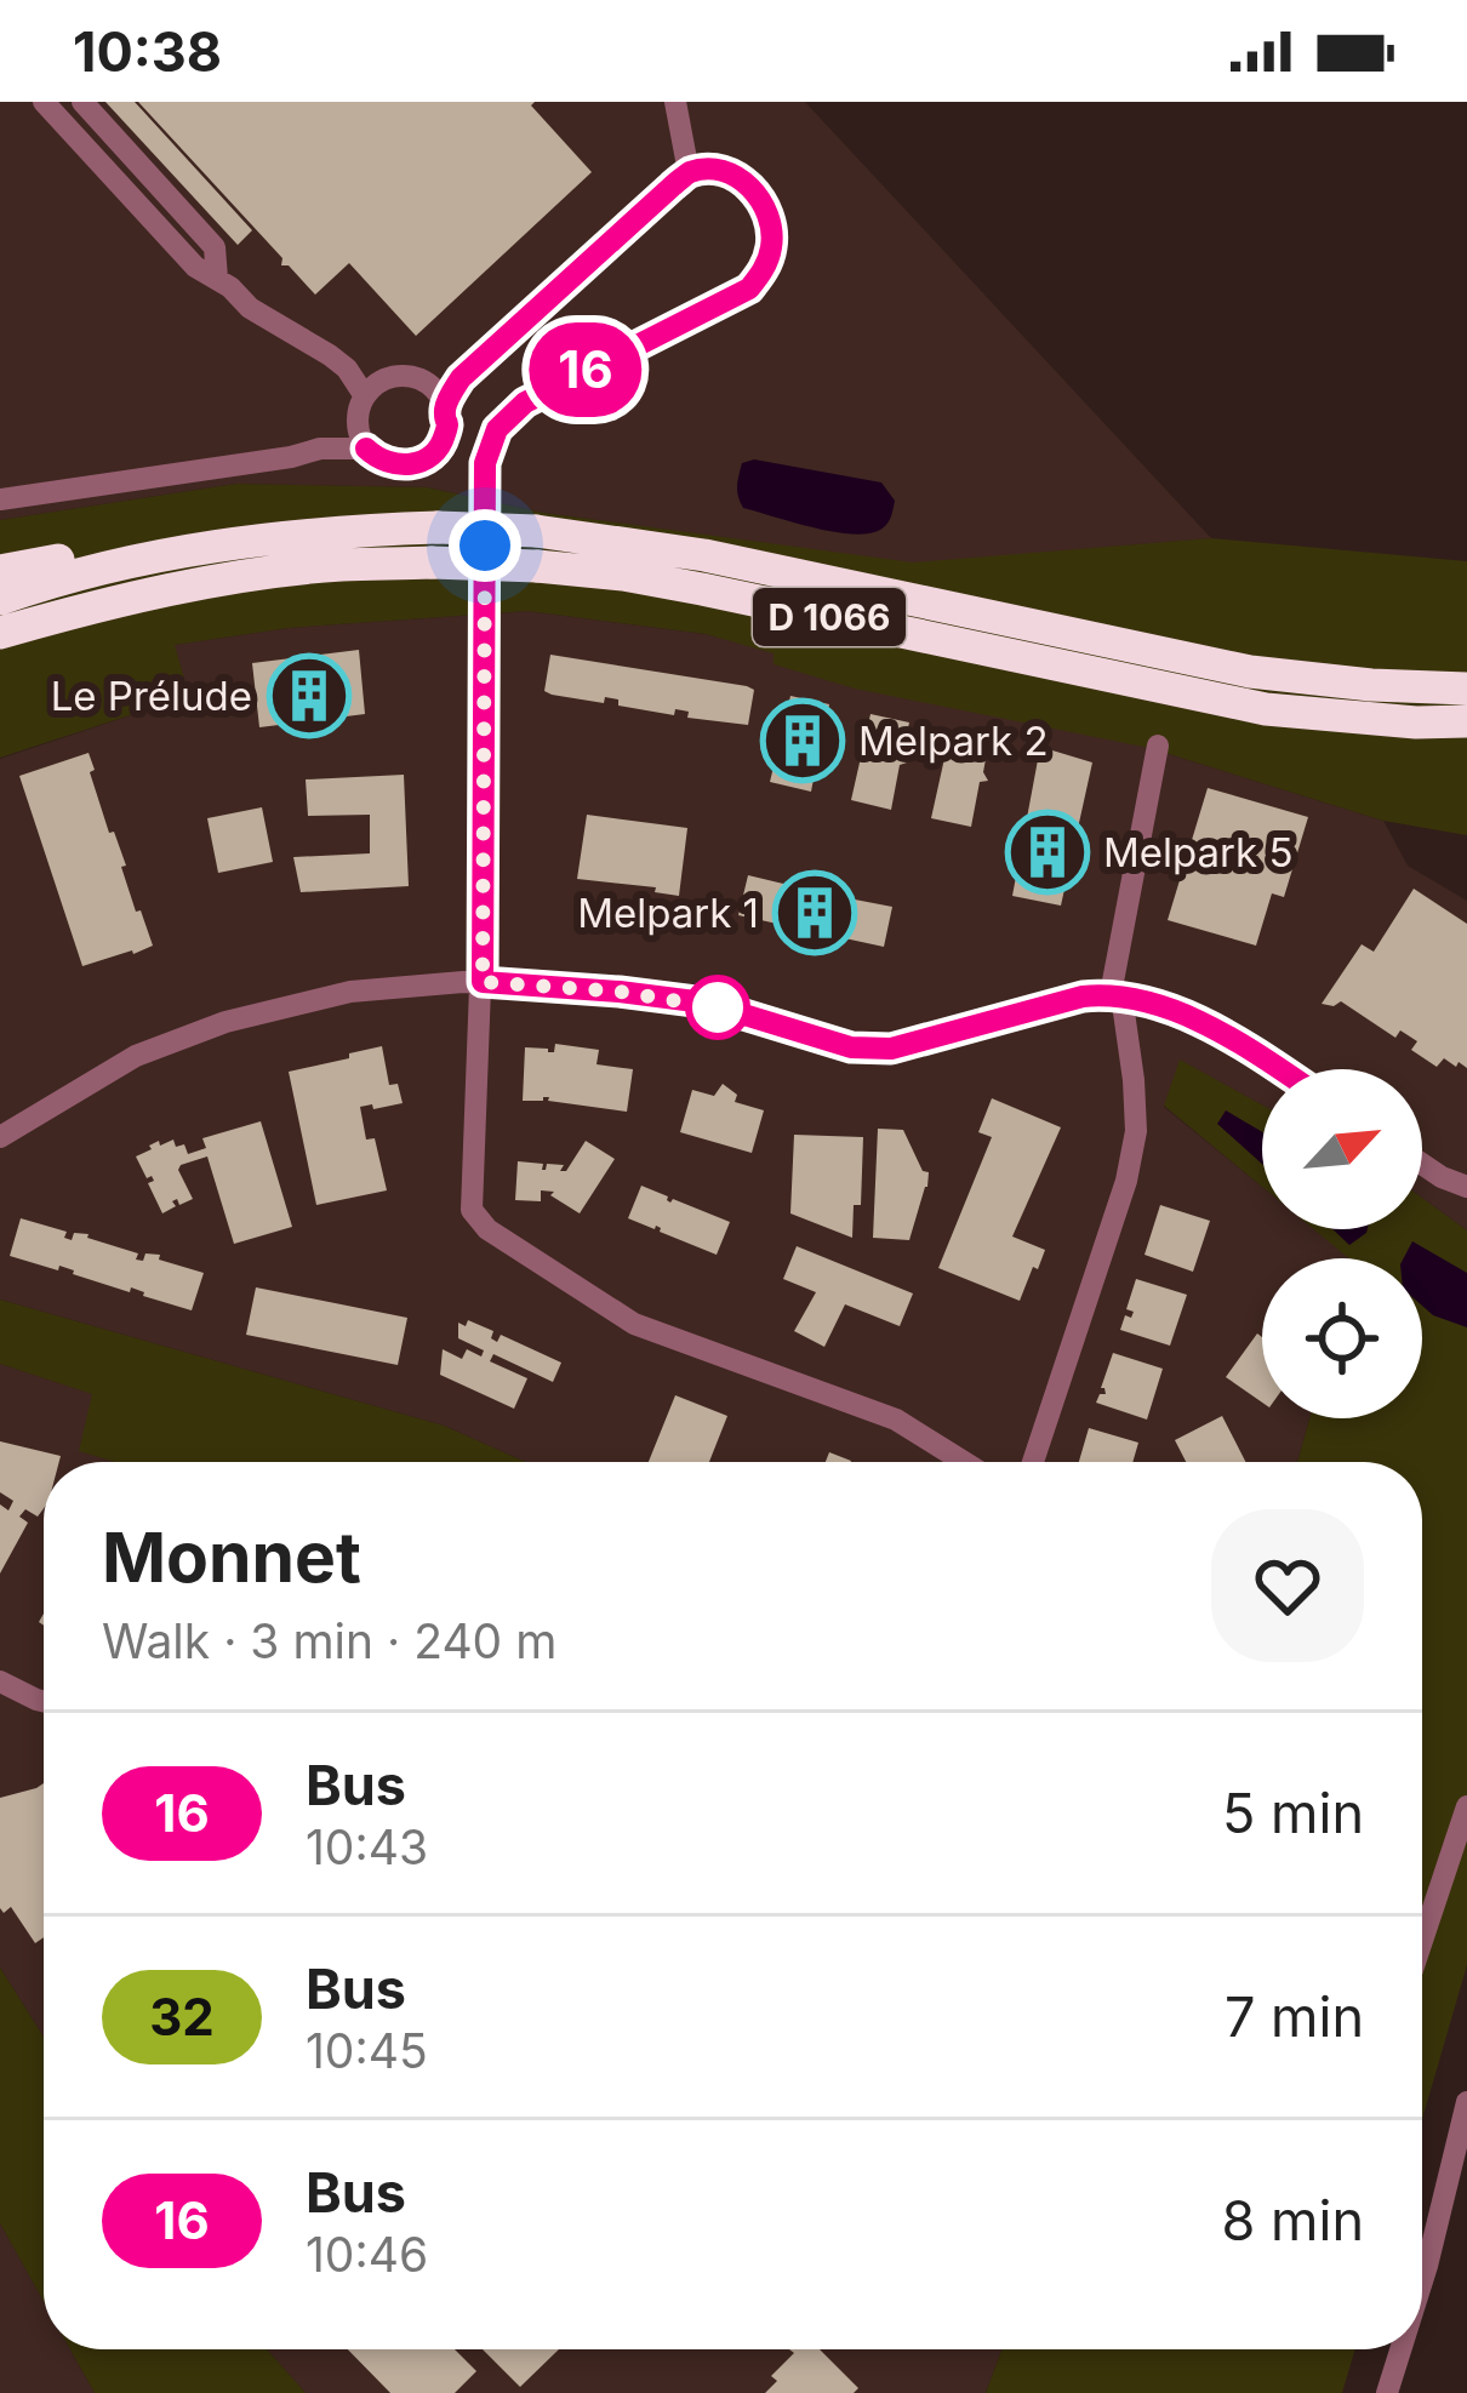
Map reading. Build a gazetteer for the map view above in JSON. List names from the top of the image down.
{
  "streets": {
    "highway": ["D 1066"]
  },
  "places": {
    "building": [
      "Le Prélude",
      "Melpark 2",
      "Melpark 5",
      "Melpark 1"
    ]
  },
  "lines": ["bus line 16"],
  "north": "top right",
  "page": {
    "status": "10:38",
    "on_map": "16",
    "heading": ["Monnet", "Walk · 3 min · 240 m"],
    "list": [
      {
        "mark": "16",
        "name": "Bus",
        "note": "10:43",
        "value": "5 min"
      },
      {
        "mark": "32",
        "name": "Bus",
        "note": "10:45",
        "value": "7 min"
      },
      {
        "mark": "16",
        "name": "Bus",
        "note": "10:46",
        "value": "8 min"
      }
    ]
  }
}
